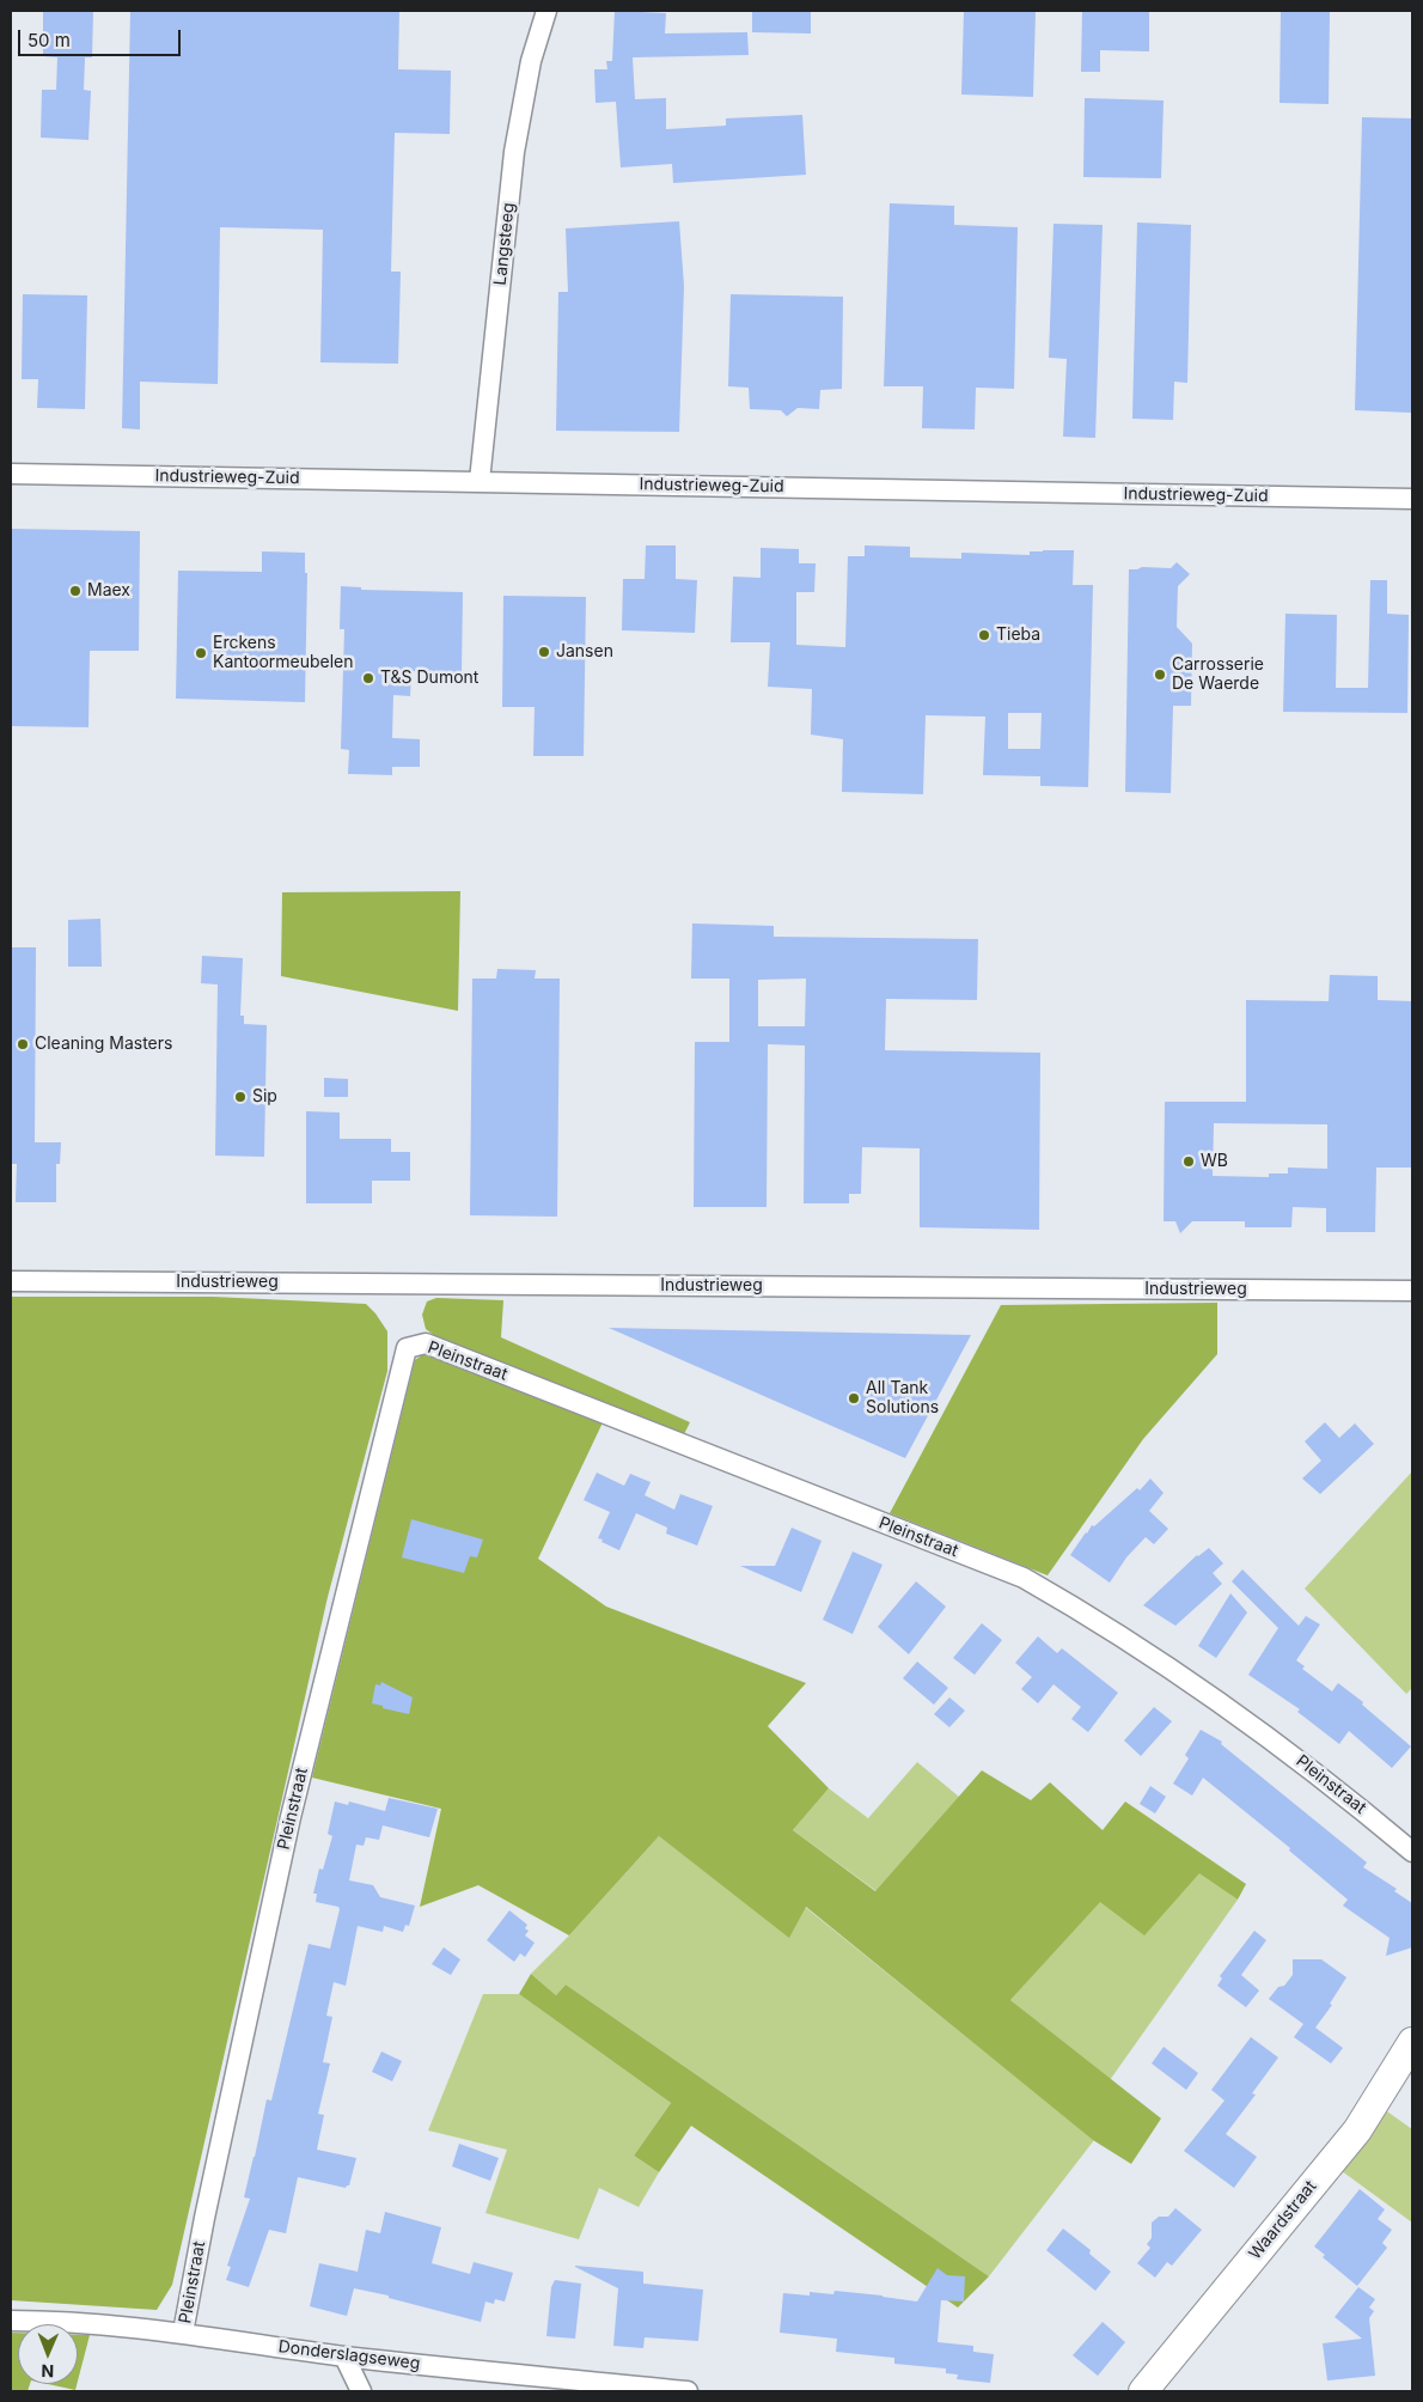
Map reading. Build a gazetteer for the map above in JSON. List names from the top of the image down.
{
  "streets": {
    "street": [
      "Langsteeg",
      "Industrieweg-Zuid",
      "Industrieweg",
      "Pleinstraat",
      "Waardstraat",
      "Donderslagseweg"
    ]
  },
  "crossings": [
    ["Langsteeg", "Industrieweg-Zuid"],
    ["Pleinstraat", "Donderslagseweg"]
  ],
  "places": [
    "Maex",
    "Tieba",
    "Jansen",
    "Erckens Kantoormeubelen",
    "Carrosserie De Waerde",
    "T&S Dumont",
    "Cleaning Masters",
    "Sip",
    "WB",
    "All Tank Solutions"
  ],
  "scale_bar": "50 m",
  "north": "bottom"
}
